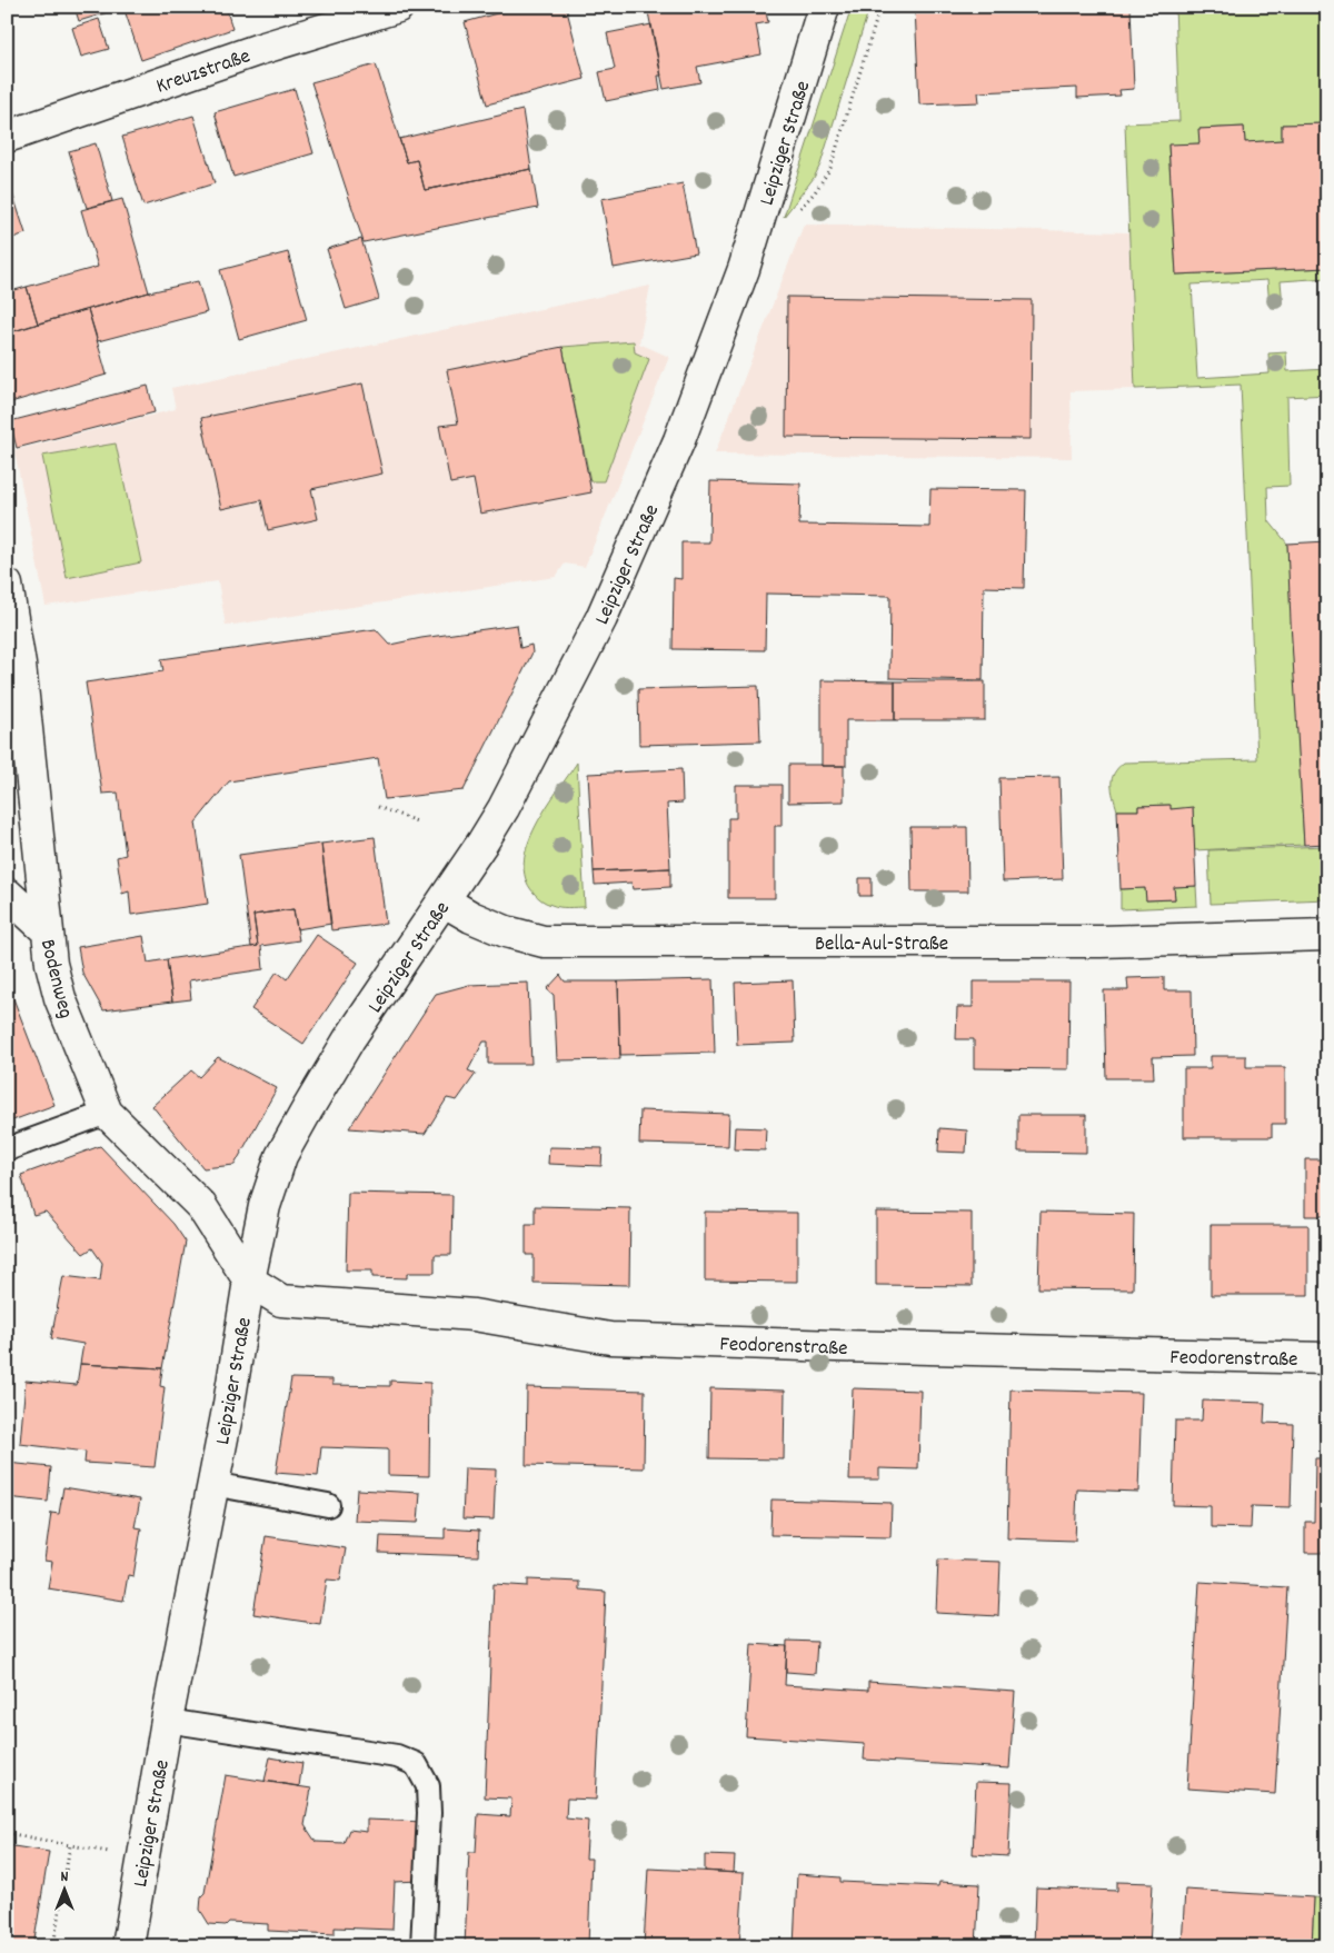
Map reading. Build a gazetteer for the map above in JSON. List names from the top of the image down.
{
  "streets": {
    "street": [
      "Kreuzstraße",
      "Leipziger Straße",
      "Bella-Aul-Straße",
      "Bodenweg",
      "Feodorenstraße"
    ]
  },
  "crossings": [
    ["Leipziger Straße", "Bella-Aul-Straße"],
    ["Leipziger Straße", "Bodenweg"],
    ["Leipziger Straße", "Feodorenstraße"],
    ["Bodenweg", "Feodorenstraße"]
  ],
  "north": "top"
}
